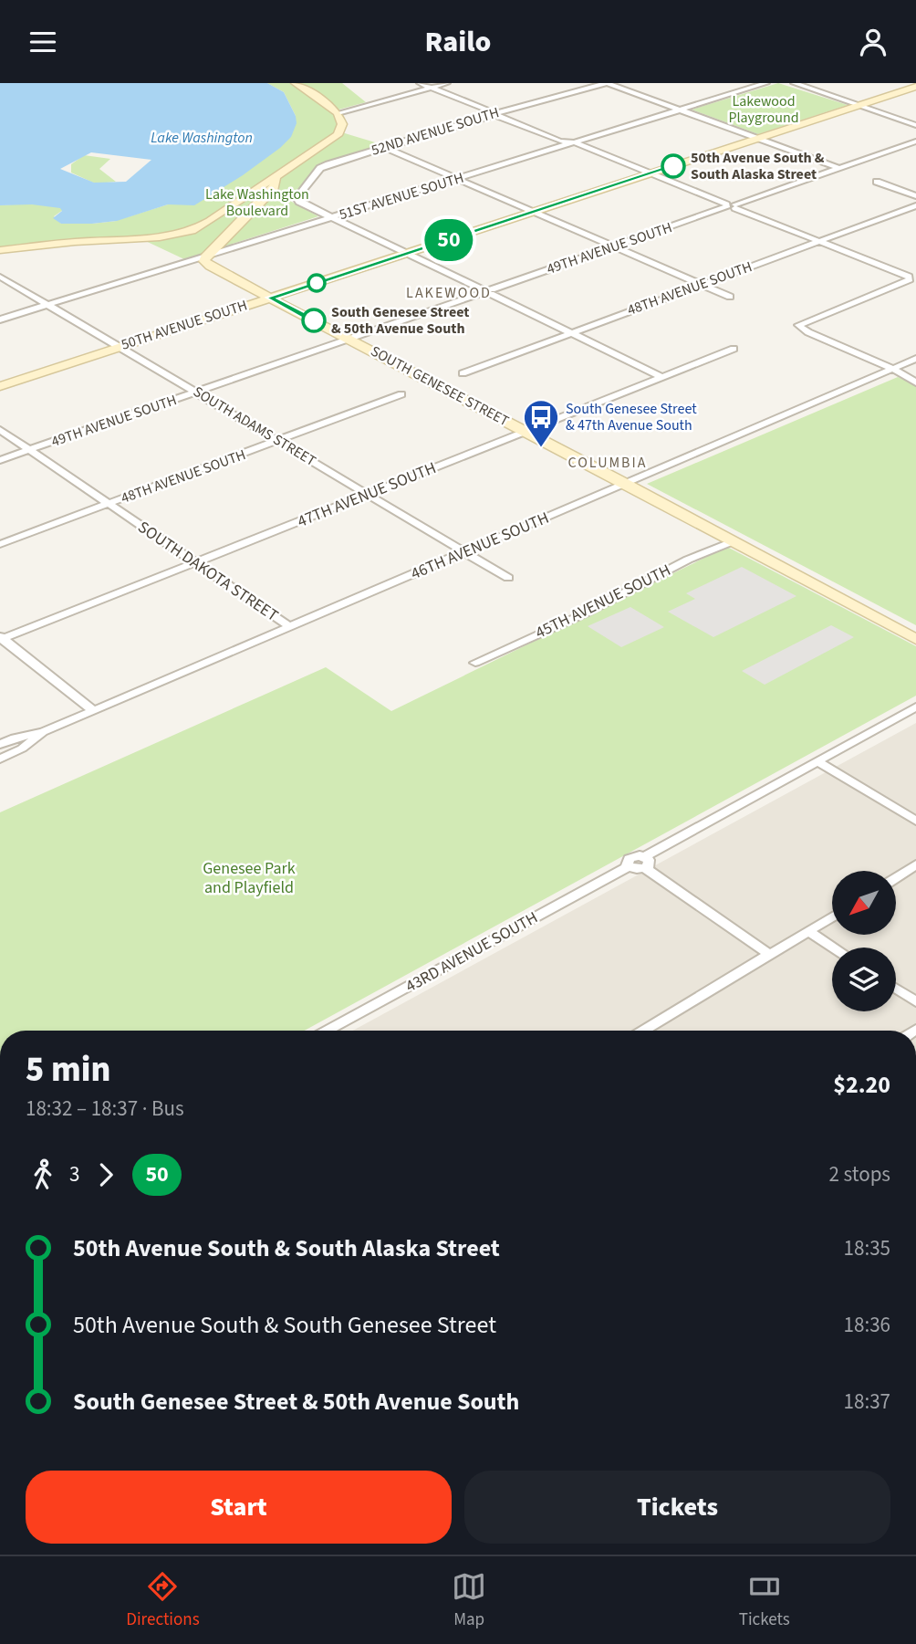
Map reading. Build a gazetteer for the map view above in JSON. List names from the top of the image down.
{
  "streets": {
    "street": [
      "52ND AVENUE SOUTH",
      "51ST AVENUE SOUTH",
      "49TH AVENUE SOUTH",
      "48TH AVENUE SOUTH",
      "50TH AVENUE SOUTH",
      "SOUTH GENESEE STREET",
      "SOUTH ADAMS STREET",
      "47TH AVENUE SOUTH",
      "46TH AVENUE SOUTH",
      "SOUTH DAKOTA STREET",
      "45TH AVENUE SOUTH",
      "43RD AVENUE SOUTH"
    ]
  },
  "crossings": [
    ["52ND AVENUE SOUTH", "51ST AVENUE SOUTH"],
    ["51ST AVENUE SOUTH", "SOUTH GENESEE STREET"],
    ["51ST AVENUE SOUTH", "SOUTH ADAMS STREET"],
    ["49TH AVENUE SOUTH", "SOUTH GENESEE STREET"],
    ["49TH AVENUE SOUTH", "SOUTH ADAMS STREET"],
    ["49TH AVENUE SOUTH", "SOUTH DAKOTA STREET"],
    ["48TH AVENUE SOUTH", "SOUTH ADAMS STREET"],
    ["48TH AVENUE SOUTH", "SOUTH DAKOTA STREET"],
    ["50TH AVENUE SOUTH", "SOUTH GENESEE STREET"],
    ["50TH AVENUE SOUTH", "SOUTH ADAMS STREET"],
    ["SOUTH GENESEE STREET", "47TH AVENUE SOUTH"],
    ["SOUTH GENESEE STREET", "46TH AVENUE SOUTH"],
    ["SOUTH GENESEE STREET", "45TH AVENUE SOUTH"],
    ["SOUTH ADAMS STREET", "47TH AVENUE SOUTH"],
    ["SOUTH ADAMS STREET", "46TH AVENUE SOUTH"],
    ["47TH AVENUE SOUTH", "SOUTH DAKOTA STREET"],
    ["46TH AVENUE SOUTH", "SOUTH DAKOTA STREET"]
  ],
  "districts": ["LAKEWOOD", "COLUMBIA"],
  "water": ["Lake Washington"],
  "parks": ["Lakewood Playground", "Lake Washington Boulevard", "Genesee Park and Playfield"],
  "places": {
    "other": ["50th Avenue South & South Alaska Street", "South Genesee Street & 50th Avenue South"],
    "bus stop": ["South Genesee Street & 47th Avenue South"]
  },
  "lines": ["bus line 50"],
  "north": "bottom left",
  "page": {
    "header": "Railo",
    "on_map": "50",
    "heading": ["5 min", "18:32 – 18:37 · Bus", "$2.20"],
    "legs": ["3", "50", "2 stops"],
    "list": [
      {
        "name": "50th Avenue South & South Alaska Street",
        "value": "18:35"
      },
      {
        "name": "50th Avenue South & South Genesee Street",
        "value": "18:36"
      },
      {
        "name": "South Genesee Street & 50th Avenue South",
        "value": "18:37"
      }
    ],
    "buttons": ["Start", "Tickets"],
    "tabs": ["Directions", "Map", "Tickets"]
  }
}
